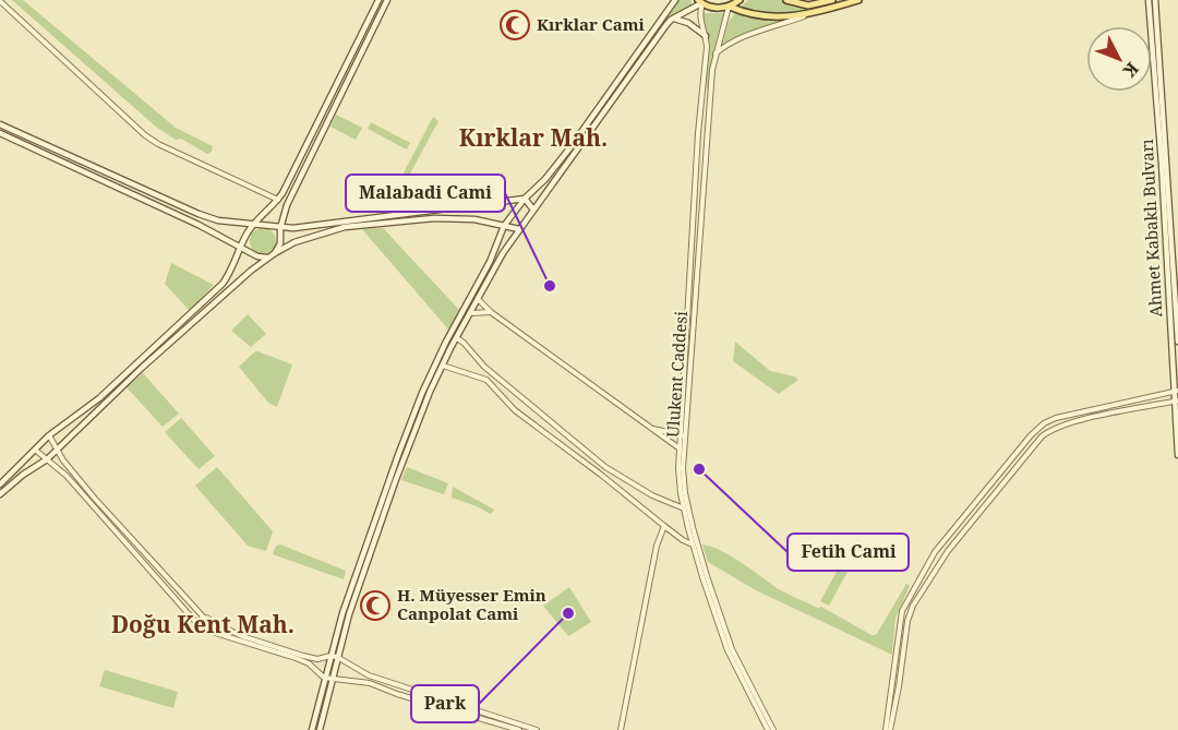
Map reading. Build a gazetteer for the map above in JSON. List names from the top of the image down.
{
  "streets": {
    "main road": ["Ahmet Kabaklı Bulvarı"],
    "street": ["Ulukent Caddesi"]
  },
  "districts": ["Kırklar Mah.", "Doğu Kent Mah."],
  "places": {
    "mosque": ["Kırklar Cami", "H. Müyesser Emin Canpolat Cami"],
    "other": ["Malabadi Cami", "Fetih Cami", "Park"]
  },
  "north": "bottom right"
}
